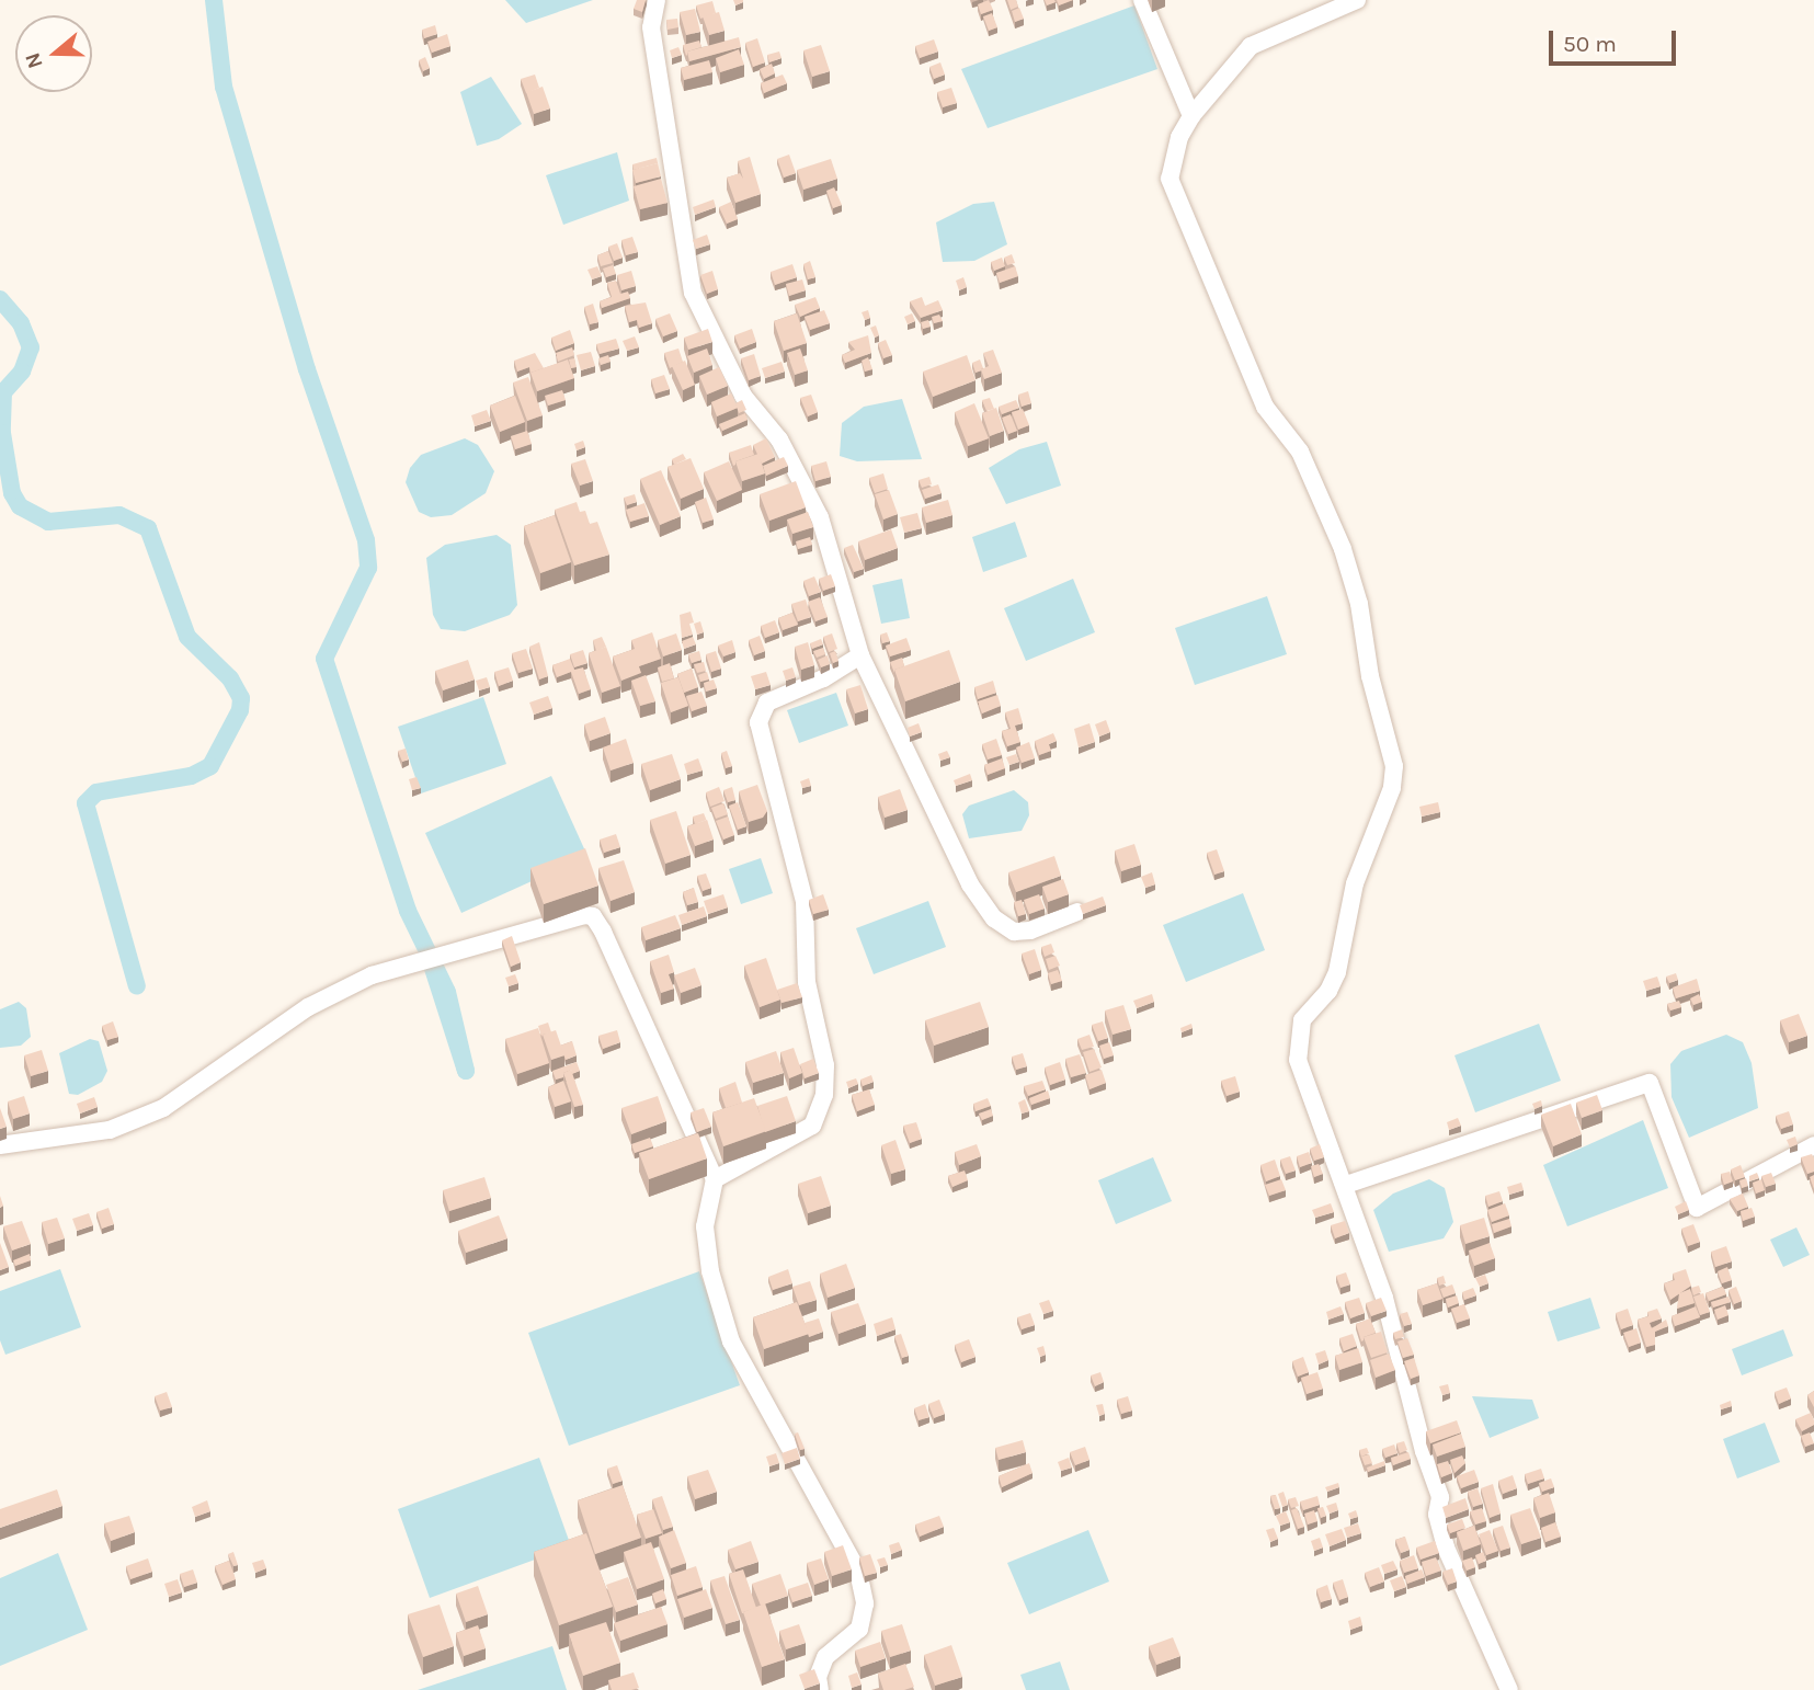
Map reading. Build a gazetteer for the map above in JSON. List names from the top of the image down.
{
  "scale_bar": "50 m",
  "north": "left"
}
